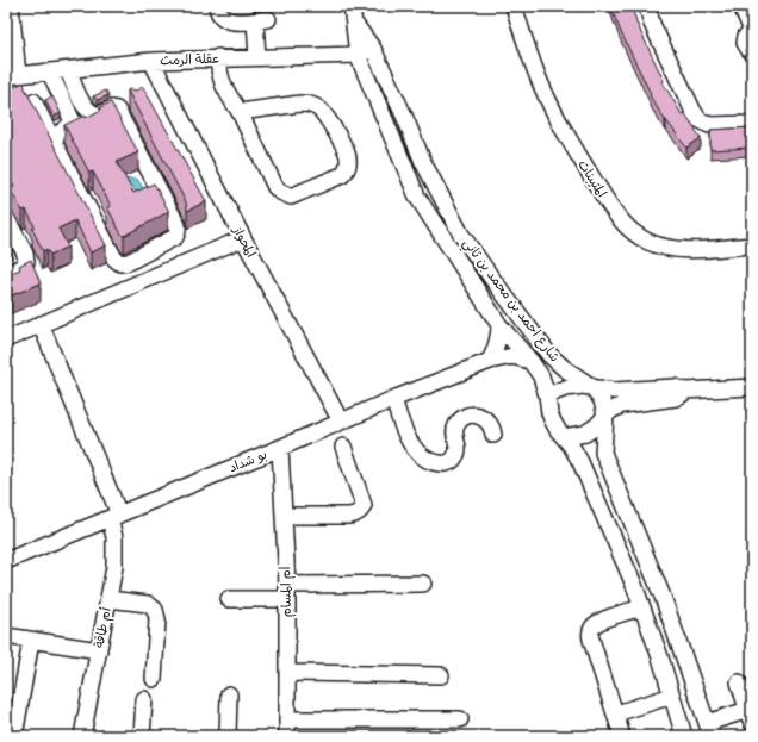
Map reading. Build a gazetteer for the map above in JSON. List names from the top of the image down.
{
  "streets": {
    "street": [
      "عقلة الرمث",
      "المتيبنات",
      "المحواز",
      "شارع احمد بن محمد بن ثاني",
      "بو شداد",
      "أم المسام",
      "أم طاقة"
    ]
  },
  "crossings": [
    ["عقلة الرمث", "المحواز"],
    ["عقلة الرمث", "شارع احمد بن محمد بن ثاني"],
    ["المحواز", "بو شداد"],
    ["شارع احمد بن محمد بن ثاني", "بو شداد"],
    ["بو شداد", "أم المسام"],
    ["بو شداد", "أم طاقة"]
  ]
}
